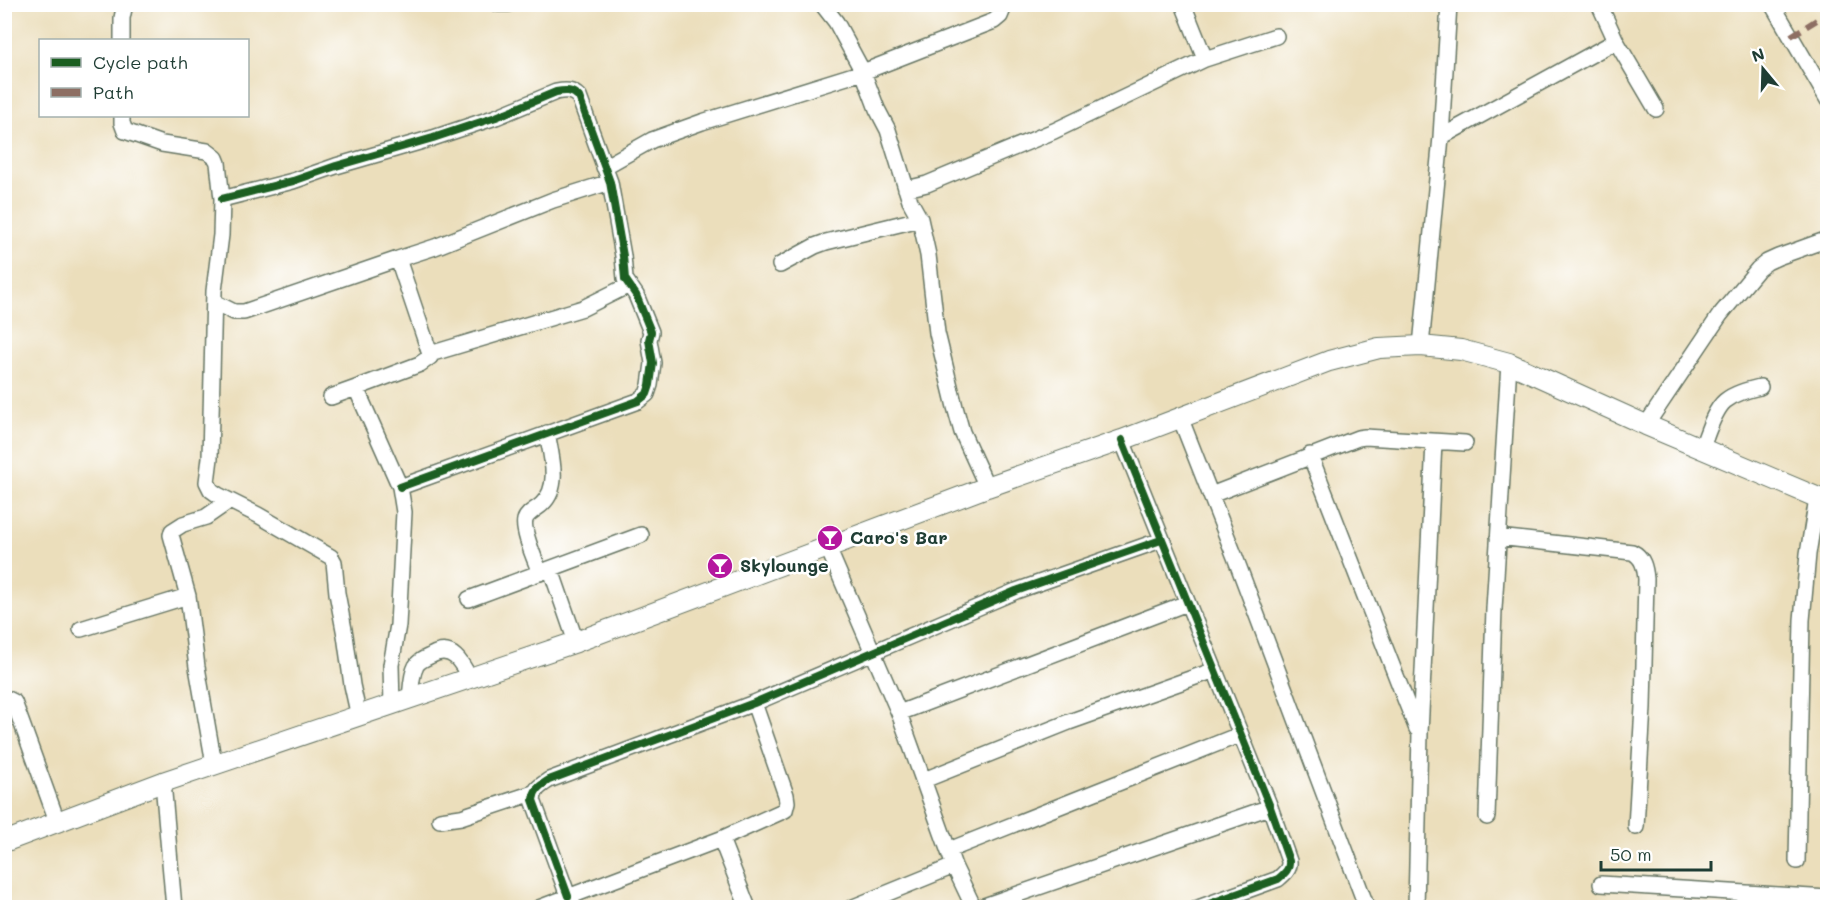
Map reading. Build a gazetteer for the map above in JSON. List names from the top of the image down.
{
  "places": {
    "bar": ["Caro's Bar", "Skylounge"]
  },
  "legend": ["Cycle path", "Path"],
  "scale_bar": "50 m",
  "north": "top"
}
